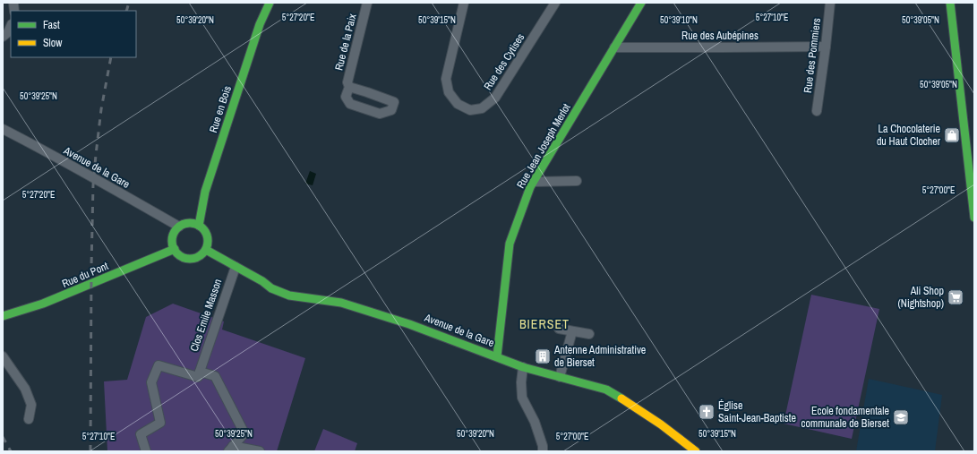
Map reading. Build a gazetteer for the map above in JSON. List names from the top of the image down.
{
  "streets": {
    "street": [
      "Rue des Aubépines",
      "Rue de la Paix",
      "Rue des Pommiers",
      "Rue des Cytises",
      "Rue en Bois",
      "Rue Jean Joseph Merlot",
      "Avenue de la Gare",
      "Rue du Pont",
      "Clos Emile Masson"
    ]
  },
  "crossings": [
    ["Rue des Aubépines", "Rue des Pommiers"],
    ["Rue des Aubépines", "Rue Jean Joseph Merlot"],
    ["Rue en Bois", "Avenue de la Gare"],
    ["Rue en Bois", "Rue du Pont"],
    ["Rue Jean Joseph Merlot", "Avenue de la Gare"],
    ["Avenue de la Gare", "Rue du Pont"],
    ["Avenue de la Gare", "Clos Emile Masson"]
  ],
  "districts": ["BIERSET"],
  "places": {
    "shop": ["La Chocolaterie du Haut Clocher"],
    "supermarket": ["Ali Shop (Nightshop)"],
    "building": ["Antenne Administrative de Bierset"],
    "church": ["Église Saint-Jean-Baptiste"],
    "school or university": ["Ecole fondamentale communale de Bierset"]
  },
  "legend": ["Fast", "Slow"],
  "coordinates": [
    "5°27'20\"E",
    "5°27'10\"E",
    "50°39'20\"N",
    "50°39'15\"N",
    "50°39'10\"N",
    "50°39'05\"N",
    "50°39'25\"N",
    "5°27'00\"E"
  ]
}
